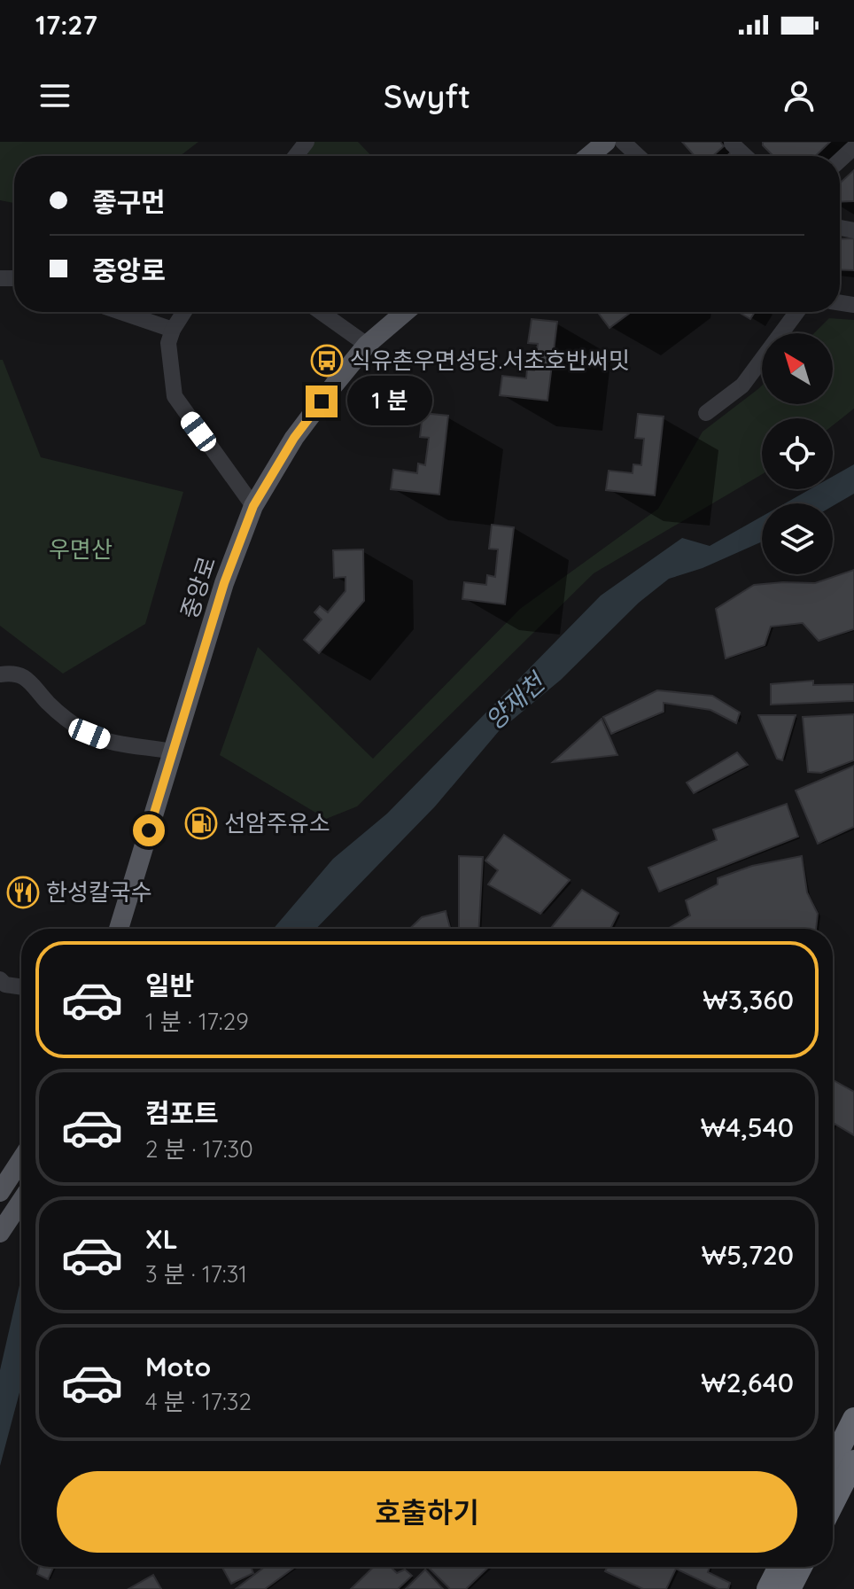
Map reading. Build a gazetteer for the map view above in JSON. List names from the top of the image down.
{
  "streets": {
    "main road": ["중앙로"]
  },
  "water": ["양재천"],
  "parks": ["우면산"],
  "places": {
    "bus stop": ["식유촌우면성당.서초호반써밋"],
    "fuel station": ["선암주유소"],
    "restaurant": ["한성칼국수"]
  },
  "north": "top left",
  "page": {
    "status": "17:27",
    "header": "Swyft",
    "banner": ["좋구먼", "중앙로"],
    "bubble": "1 분",
    "list": [
      {
        "name": "일반",
        "note": "1 분 · 17:29",
        "value": "₩3,360"
      },
      {
        "name": "컴포트",
        "note": "2 분 · 17:30",
        "value": "₩4,540"
      },
      {
        "name": "XL",
        "note": "3 분 · 17:31",
        "value": "₩5,720"
      },
      {
        "name": "Moto",
        "note": "4 분 · 17:32",
        "value": "₩2,640"
      }
    ],
    "buttons": "호출하기"
  }
}
